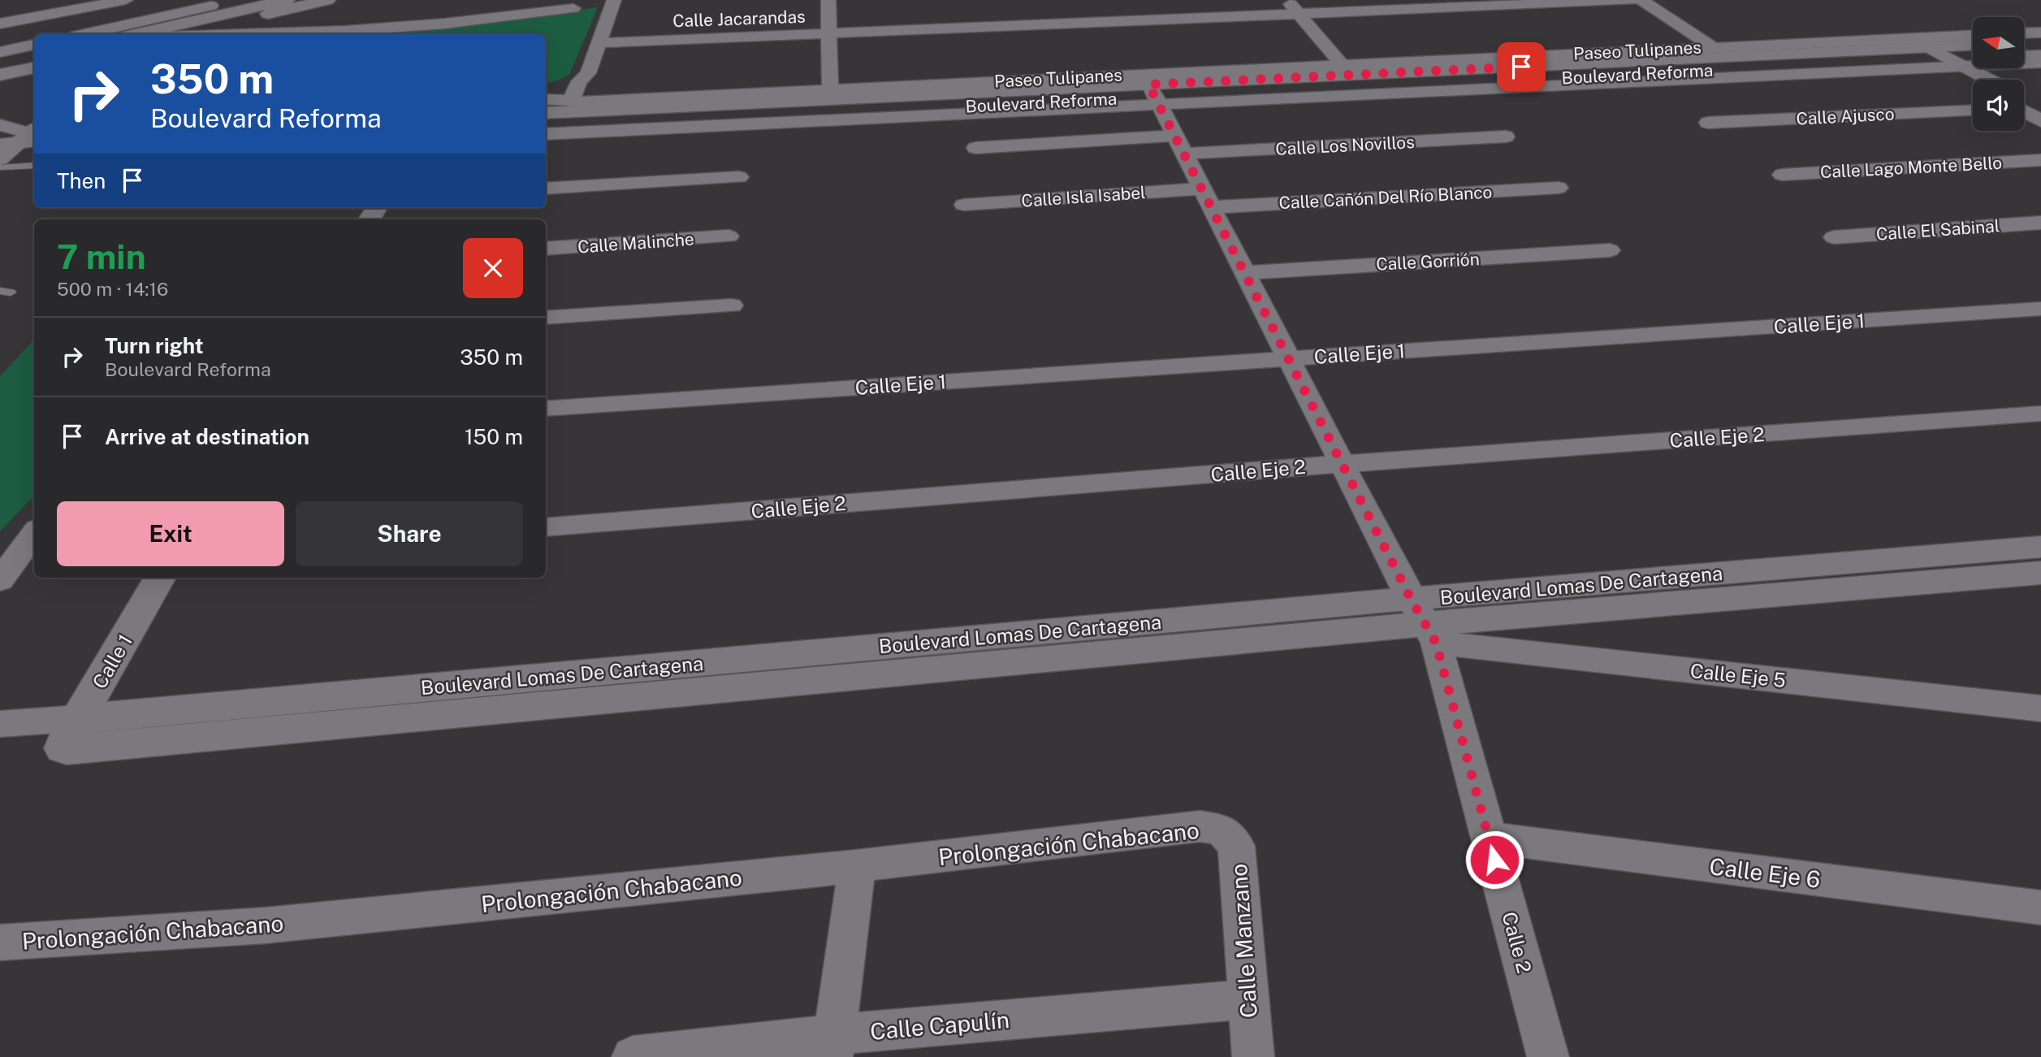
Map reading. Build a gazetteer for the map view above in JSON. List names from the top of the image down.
{
  "streets": {
    "main road": ["Boulevard Reforma", "Boulevard Lomas De Cartagena", "Calle 1"],
    "street": [
      "Calle Jacarandas",
      "Paseo Tulipanes",
      "Calle Ajusco",
      "Calle Los Novillos",
      "Calle Lago Monte Bello",
      "Calle Isla Isabel",
      "Calle Cañón Del Río Blanco",
      "Calle El Sabinal",
      "Calle Malinche",
      "Calle Gorrión",
      "Calle Eje 1",
      "Calle Eje 2",
      "Calle Eje 5",
      "Prolongación Chabacano",
      "Calle Eje 6",
      "Calle Manzano",
      "Calle 2",
      "Calle Capulín"
    ]
  },
  "crossings": [
    ["Boulevard Reforma", "Calle 2"],
    ["Calle Los Novillos", "Calle 2"],
    ["Calle Isla Isabel", "Calle Cañón Del Río Blanco"],
    ["Calle Isla Isabel", "Calle 2"],
    ["Calle Cañón Del Río Blanco", "Calle 2"],
    ["Calle Gorrión", "Calle 2"],
    ["Calle Eje 1", "Calle 2"],
    ["Calle Eje 2", "Calle 2"],
    ["Boulevard Lomas De Cartagena", "Calle 1"],
    ["Boulevard Lomas De Cartagena", "Calle Eje 5"],
    ["Boulevard Lomas De Cartagena", "Calle 2"],
    ["Calle Eje 5", "Calle 2"],
    ["Prolongación Chabacano", "Calle Manzano"],
    ["Calle Eje 6", "Calle 2"],
    ["Calle Manzano", "Calle Capulín"]
  ],
  "north": "left",
  "page": {
    "turn": ["350 m", "Boulevard Reforma"],
    "then": "Then",
    "heading": ["7 min", "500 m · 14:16"],
    "list": [
      {
        "name": "Turn right",
        "note": "Boulevard Reforma",
        "value": "350 m"
      },
      {
        "name": "Arrive at destination",
        "value": "150 m"
      }
    ],
    "buttons": ["Exit", "Share"]
  }
}
